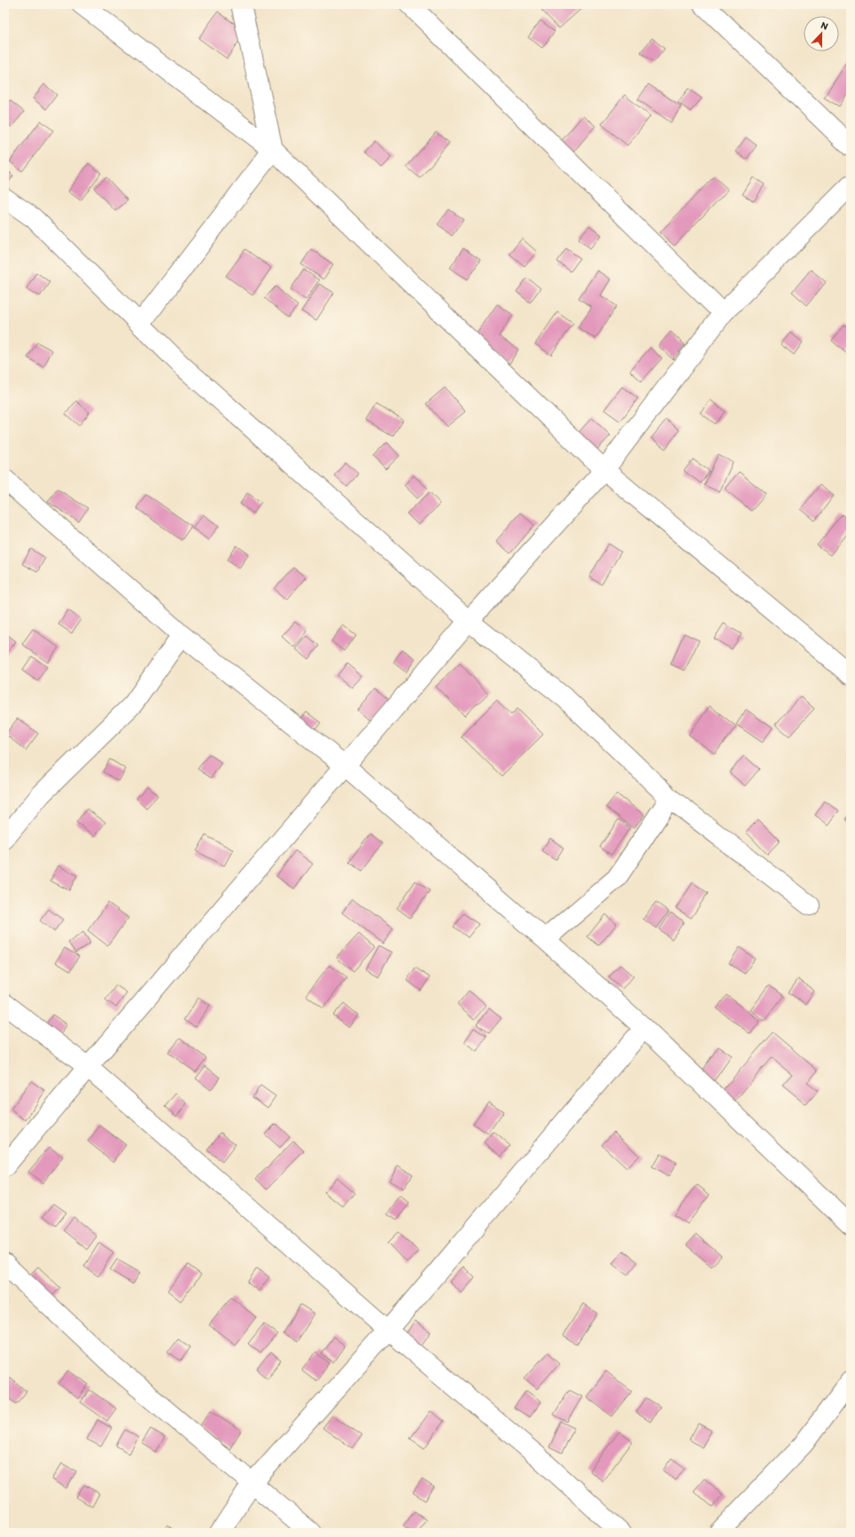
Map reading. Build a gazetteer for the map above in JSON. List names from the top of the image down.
{
  "north": "top"
}
